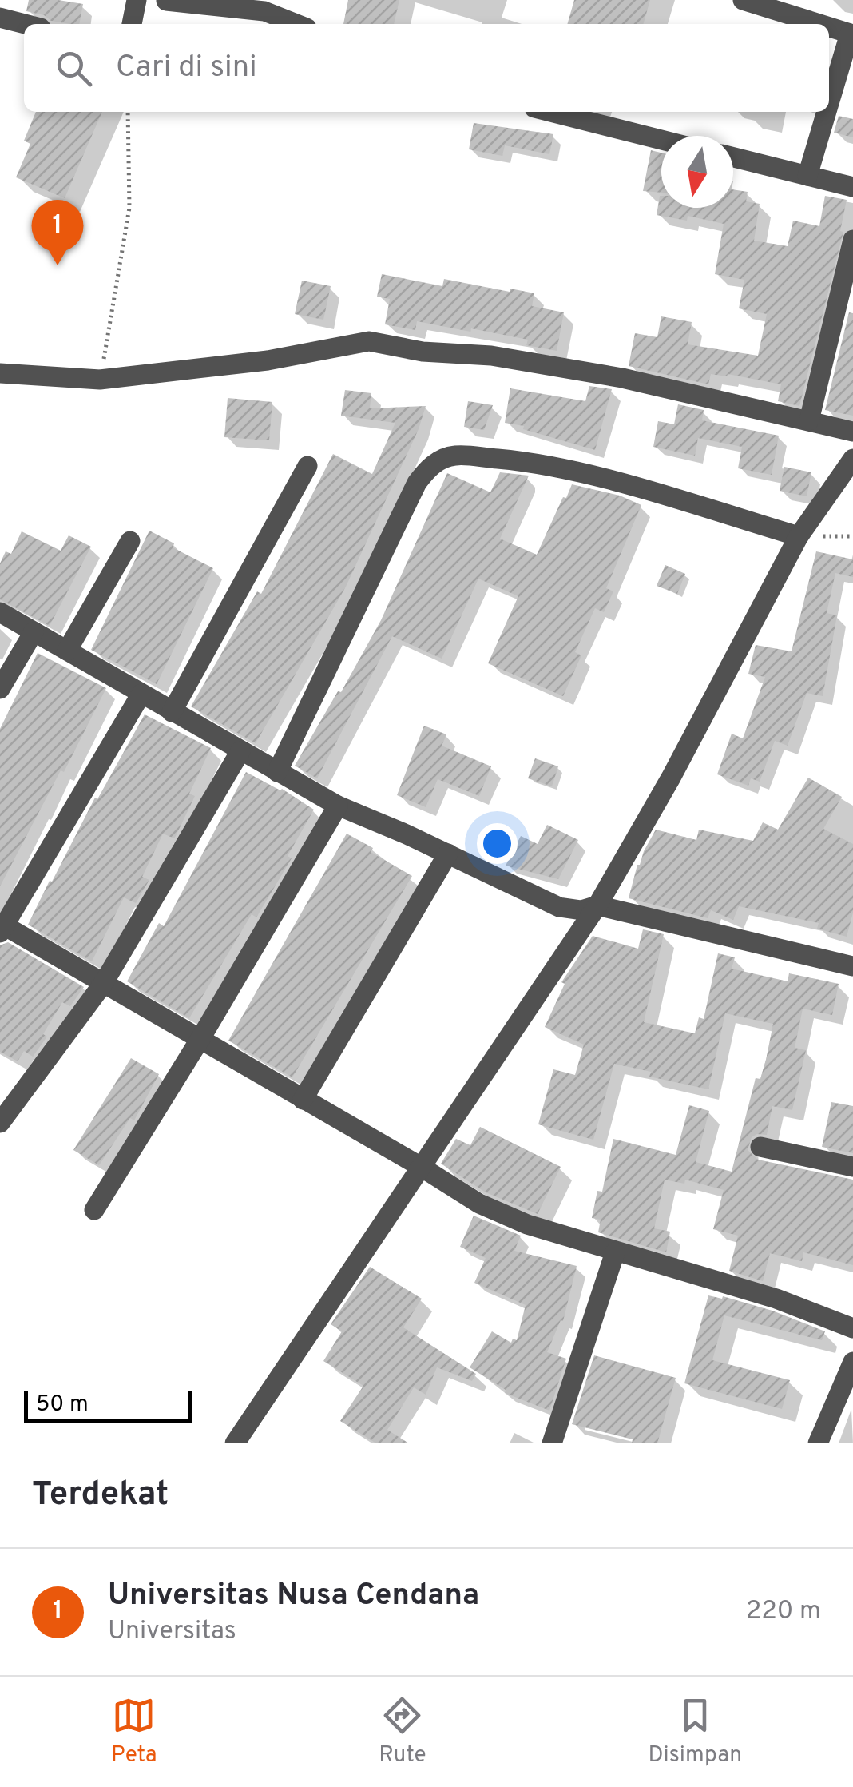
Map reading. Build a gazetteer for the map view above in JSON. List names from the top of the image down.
{
  "scale_bar": "50 m",
  "north": "bottom",
  "page": {
    "search": "Cari di sini",
    "pins": "1",
    "scale": "50 m",
    "heading": "Terdekat",
    "list": [
      {
        "mark": "1",
        "name": "Universitas Nusa Cendana",
        "note": "Universitas",
        "value": "220 m"
      }
    ],
    "nav": ["Peta", "Rute", "Disimpan"]
  }
}
